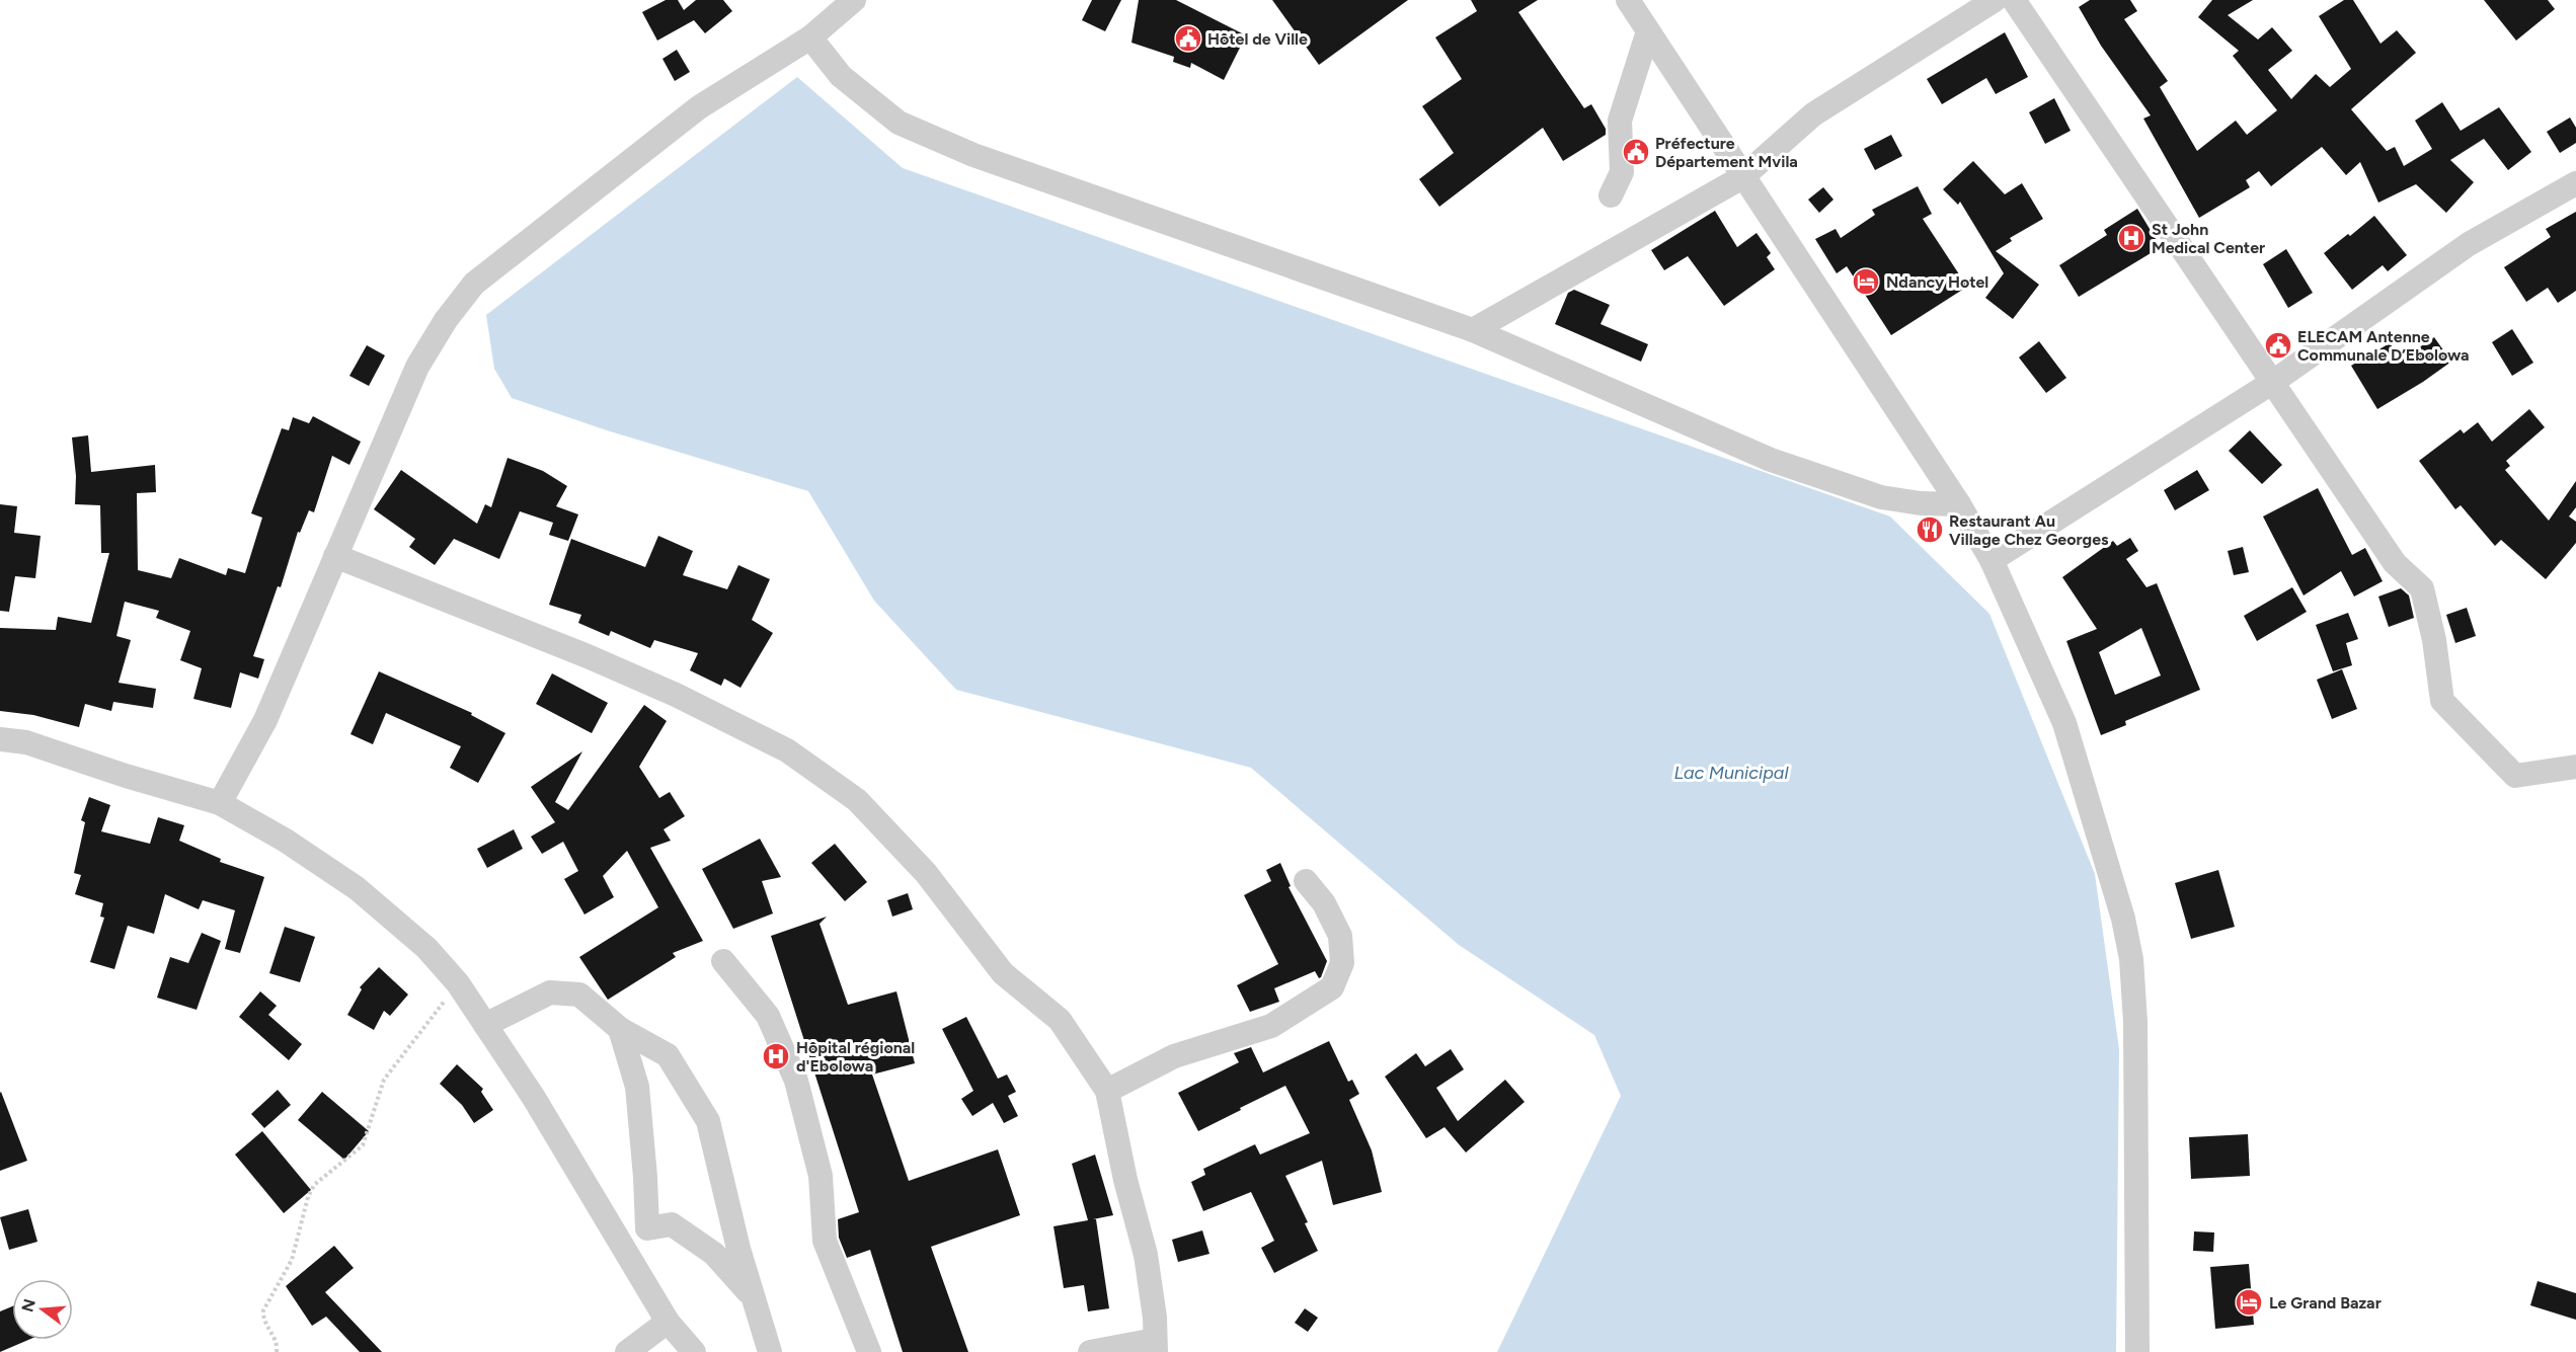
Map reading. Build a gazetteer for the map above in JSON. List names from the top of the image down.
{
  "water": ["Lac Municipal"],
  "places": {
    "public building": ["Hôtel de Ville", "Préfecture Département Mvila", "ELECAM Antenne Communale D’Ebolowa"],
    "hospital": ["St John Medical Center", "Hôpital régional d'Ebolowa"],
    "hotel": ["Ndancy Hotel", "Le Grand Bazar"],
    "restaurant": ["Restaurant Au Village Chez Georges"]
  },
  "north": "left"
}
